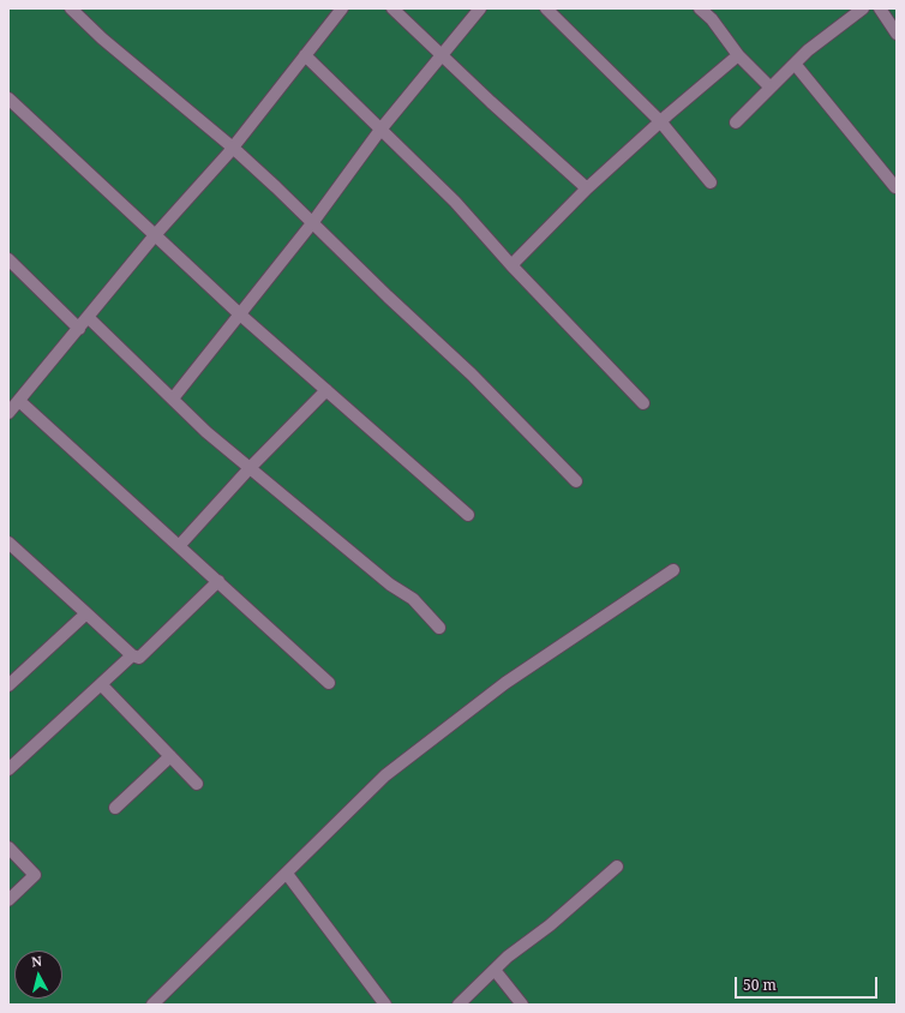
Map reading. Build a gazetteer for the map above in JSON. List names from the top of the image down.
{
  "scale_bar": "50 m",
  "north": "top"
}
